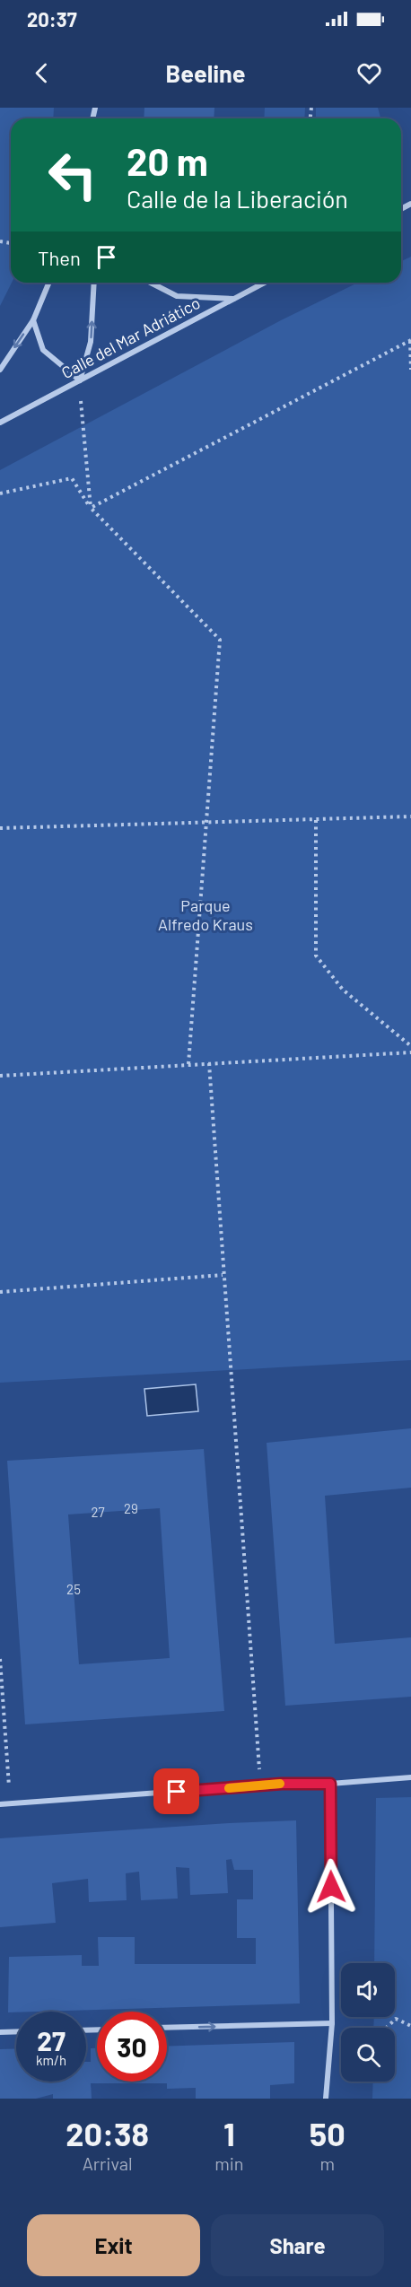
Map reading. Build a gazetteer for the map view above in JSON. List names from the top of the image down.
{
  "streets": {
    "street": ["Calle del Mar Adriático"]
  },
  "parks": ["Parque Alfredo Kraus"],
  "house_numbers": ["29", "27", "25"],
  "page": {
    "status": "20:37",
    "header": "Beeline",
    "turn": ["20 m", "Calle de la Liberación"],
    "then": "Then",
    "speed": "27 km/h",
    "limit": "30",
    "eta": [
      "20:38",
      "Arrival",
      "1",
      "min",
      "50",
      "m"
    ],
    "buttons": ["Exit", "Share"]
  }
}
